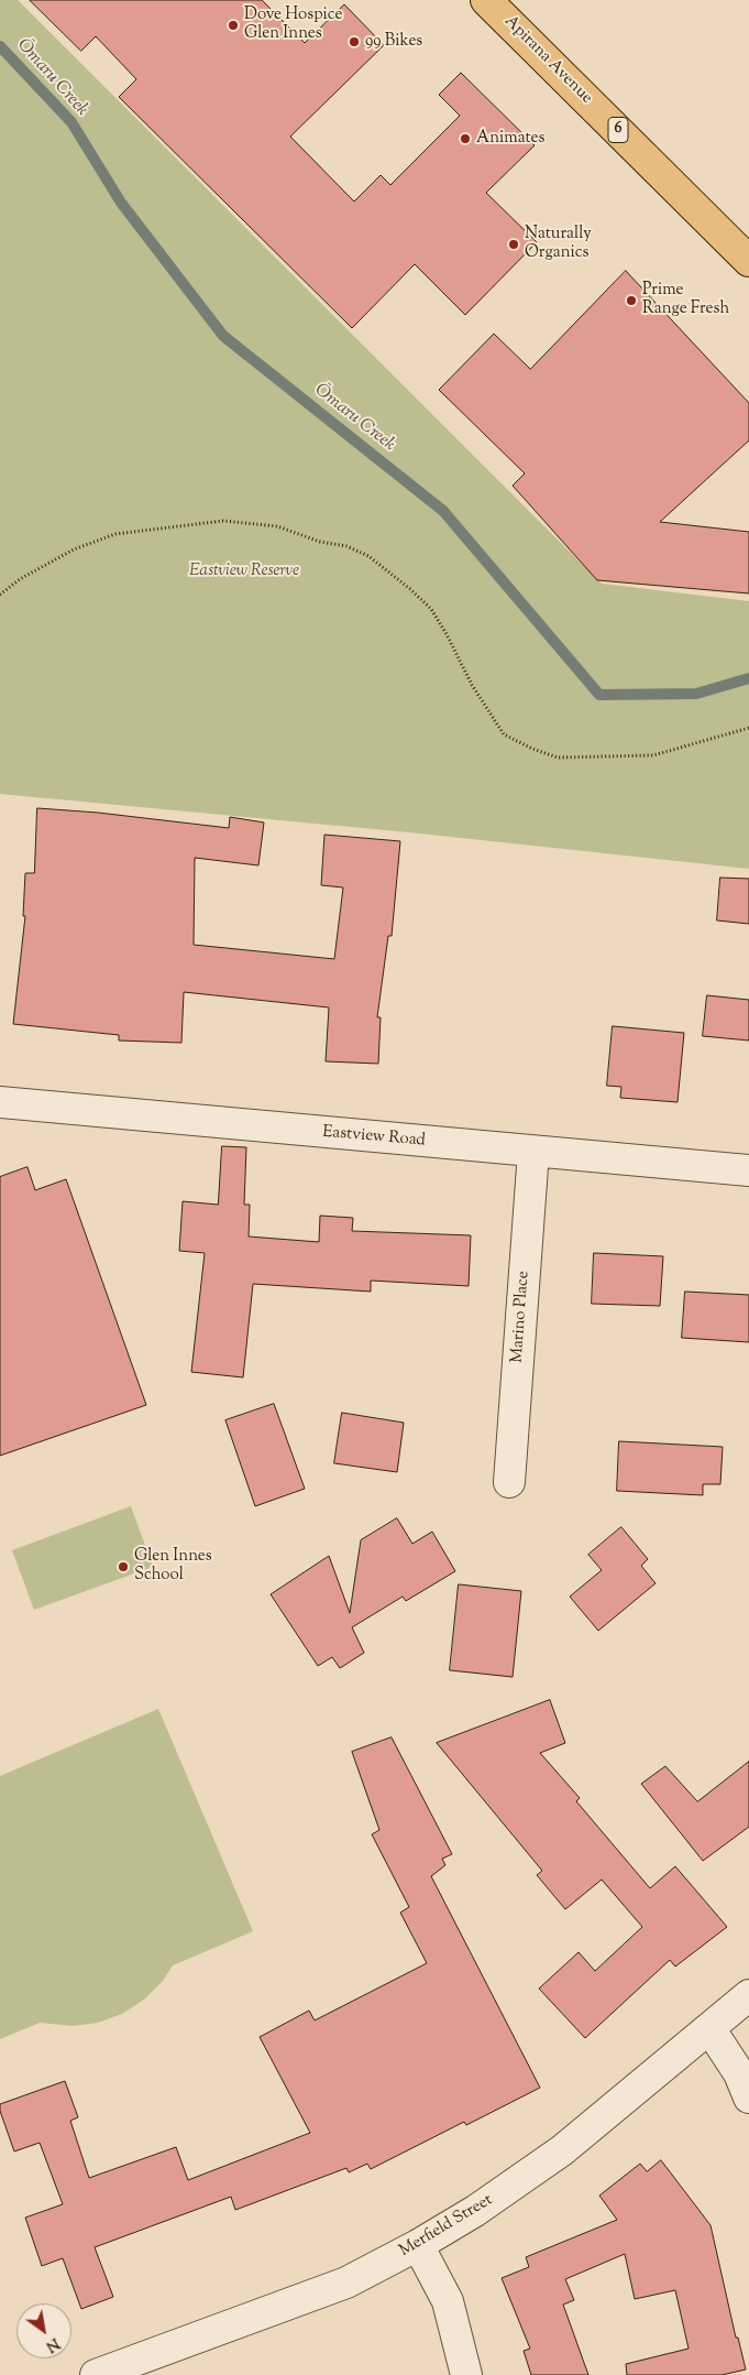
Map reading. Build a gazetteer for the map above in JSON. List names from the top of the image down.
{
  "streets": {
    "main road": ["Apirana Avenue", "6"],
    "street": ["Eastview Road", "Marino Place", "Merfield Street"]
  },
  "crossings": [
    ["Eastview Road", "Marino Place"]
  ],
  "water": ["Ōmaru Creek"],
  "parks": ["Eastview Reserve"],
  "places": [
    "Dove Hospice Glen Innes",
    "99 Bikes",
    "Animates",
    "Naturally Organics",
    "Prime Range Fresh",
    "Glen Innes School"
  ],
  "north": "bottom right"
}
